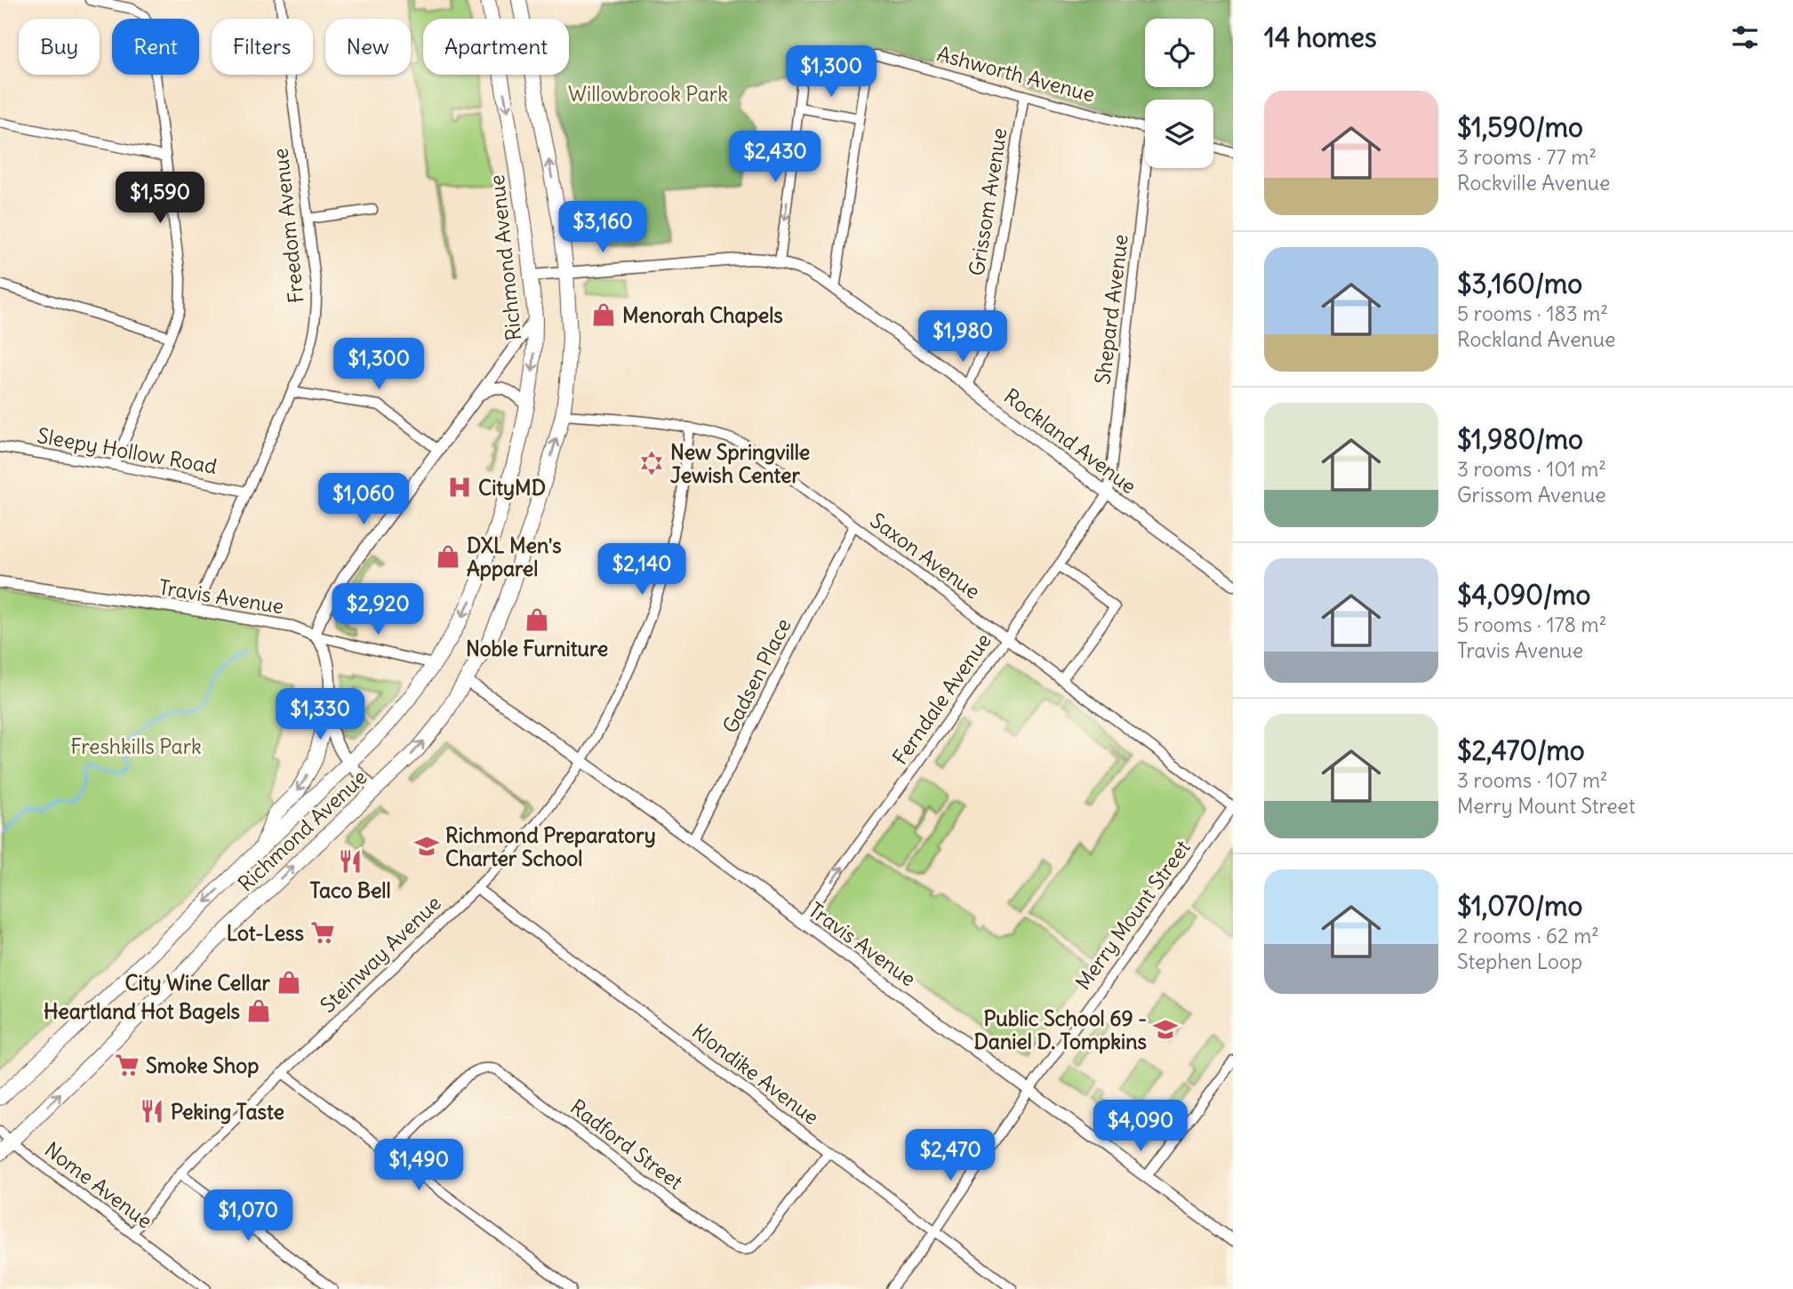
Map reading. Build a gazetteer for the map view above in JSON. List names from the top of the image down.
{
  "streets": {
    "main road": ["Richmond Avenue"],
    "street": [
      "Ashworth Avenue",
      "Grissom Avenue",
      "Freedom Avenue",
      "Shepard Avenue",
      "Rockland Avenue",
      "Sleepy Hollow Road",
      "Saxon Avenue",
      "Travis Avenue",
      "Gadsen Place",
      "Ferndale Avenue",
      "Merry Mount Street",
      "Steinway Avenue",
      "Klondike Avenue",
      "Radford Street",
      "Nome Avenue"
    ]
  },
  "crossings": [
    ["Ashworth Avenue", "Grissom Avenue"],
    ["Grissom Avenue", "Rockland Avenue"],
    ["Freedom Avenue", "Sleepy Hollow Road"],
    ["Freedom Avenue", "Travis Avenue"],
    ["Richmond Avenue", "Rockland Avenue"],
    ["Richmond Avenue", "Saxon Avenue"],
    ["Richmond Avenue", "Travis Avenue"],
    ["Richmond Avenue", "Nome Avenue"],
    ["Shepard Avenue", "Rockland Avenue"],
    ["Shepard Avenue", "Ferndale Avenue"],
    ["Rockland Avenue", "Ferndale Avenue"],
    ["Saxon Avenue", "Gadsen Place"],
    ["Saxon Avenue", "Ferndale Avenue"],
    ["Saxon Avenue", "Merry Mount Street"],
    ["Saxon Avenue", "Steinway Avenue"],
    ["Travis Avenue", "Gadsen Place"],
    ["Travis Avenue", "Ferndale Avenue"],
    ["Travis Avenue", "Merry Mount Street"],
    ["Travis Avenue", "Steinway Avenue"],
    ["Merry Mount Street", "Klondike Avenue"],
    ["Steinway Avenue", "Klondike Avenue"],
    ["Steinway Avenue", "Nome Avenue"],
    ["Klondike Avenue", "Radford Street"]
  ],
  "one_way": ["Ferndale Avenue"],
  "parks": ["Willowbrook Park", "Freshkills Park"],
  "places": {
    "shop": [
      "Menorah Chapels",
      "DXL Men's Apparel",
      "Noble Furniture",
      "City Wine Cellar",
      "Heartland Hot Bagels"
    ],
    "synagogue": ["New Springville Jewish Center"],
    "hospital": ["CityMD"],
    "school or university": ["Richmond Preparatory Charter School", "Public School 69 - Daniel D. Tompkins"],
    "restaurant": ["Taco Bell", "Peking Taste"],
    "supermarket": ["Lot-Less", "Smoke Shop"]
  },
  "page": {
    "heading": "14 homes",
    "chip": [
      "Buy",
      "Rent",
      "Filters",
      "New",
      "Apartment"
    ],
    "price": [
      "$1,300",
      "$2,430",
      "$1,590",
      "$3,160",
      "$1,980",
      "$1,300",
      "$1,060",
      "$2,140",
      "$2,920",
      "$1,330",
      "$4,090",
      "$2,470",
      "$1,490",
      "$1,070"
    ],
    "list": [
      {
        "name": "$1,590/mo",
        "note": "3 rooms · 77 m² · Rockville Avenue"
      },
      {
        "name": "$3,160/mo",
        "note": "5 rooms · 183 m² · Rockland Avenue"
      },
      {
        "name": "$1,980/mo",
        "note": "3 rooms · 101 m² · Grissom Avenue"
      },
      {
        "name": "$4,090/mo",
        "note": "5 rooms · 178 m² · Travis Avenue"
      },
      {
        "name": "$2,470/mo",
        "note": "3 rooms · 107 m² · Merry Mount Street"
      },
      {
        "name": "$1,070/mo",
        "note": "2 rooms · 62 m² · Stephen Loop"
      }
    ]
  }
}
